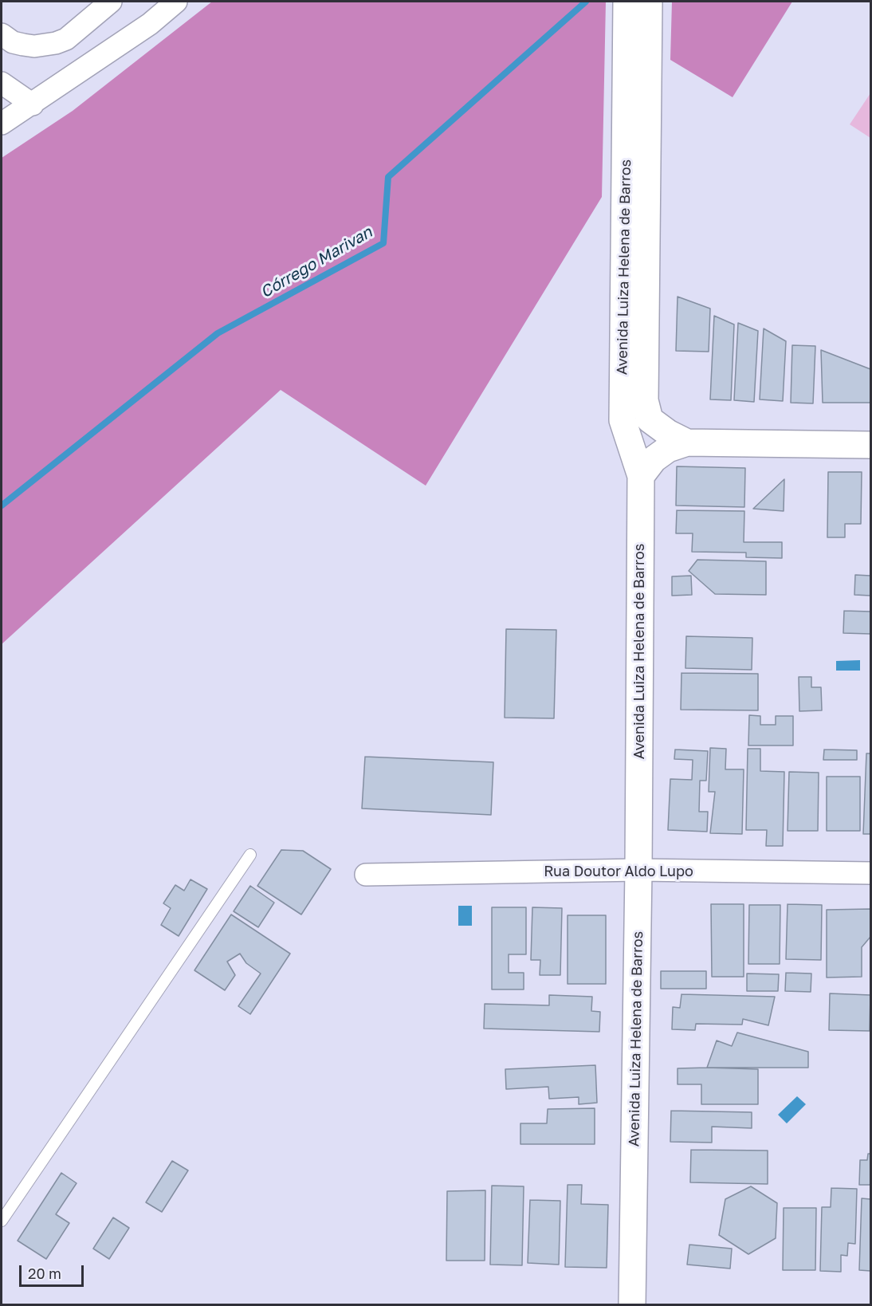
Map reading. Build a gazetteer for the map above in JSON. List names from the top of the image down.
{
  "streets": {
    "street": ["Avenida Luiza Helena de Barros", "Rua Doutor Aldo Lupo"]
  },
  "crossings": [
    ["Avenida Luiza Helena de Barros", "Rua Doutor Aldo Lupo"]
  ],
  "water": ["Córrego Marivan"],
  "scale_bar": "20 m"
}
